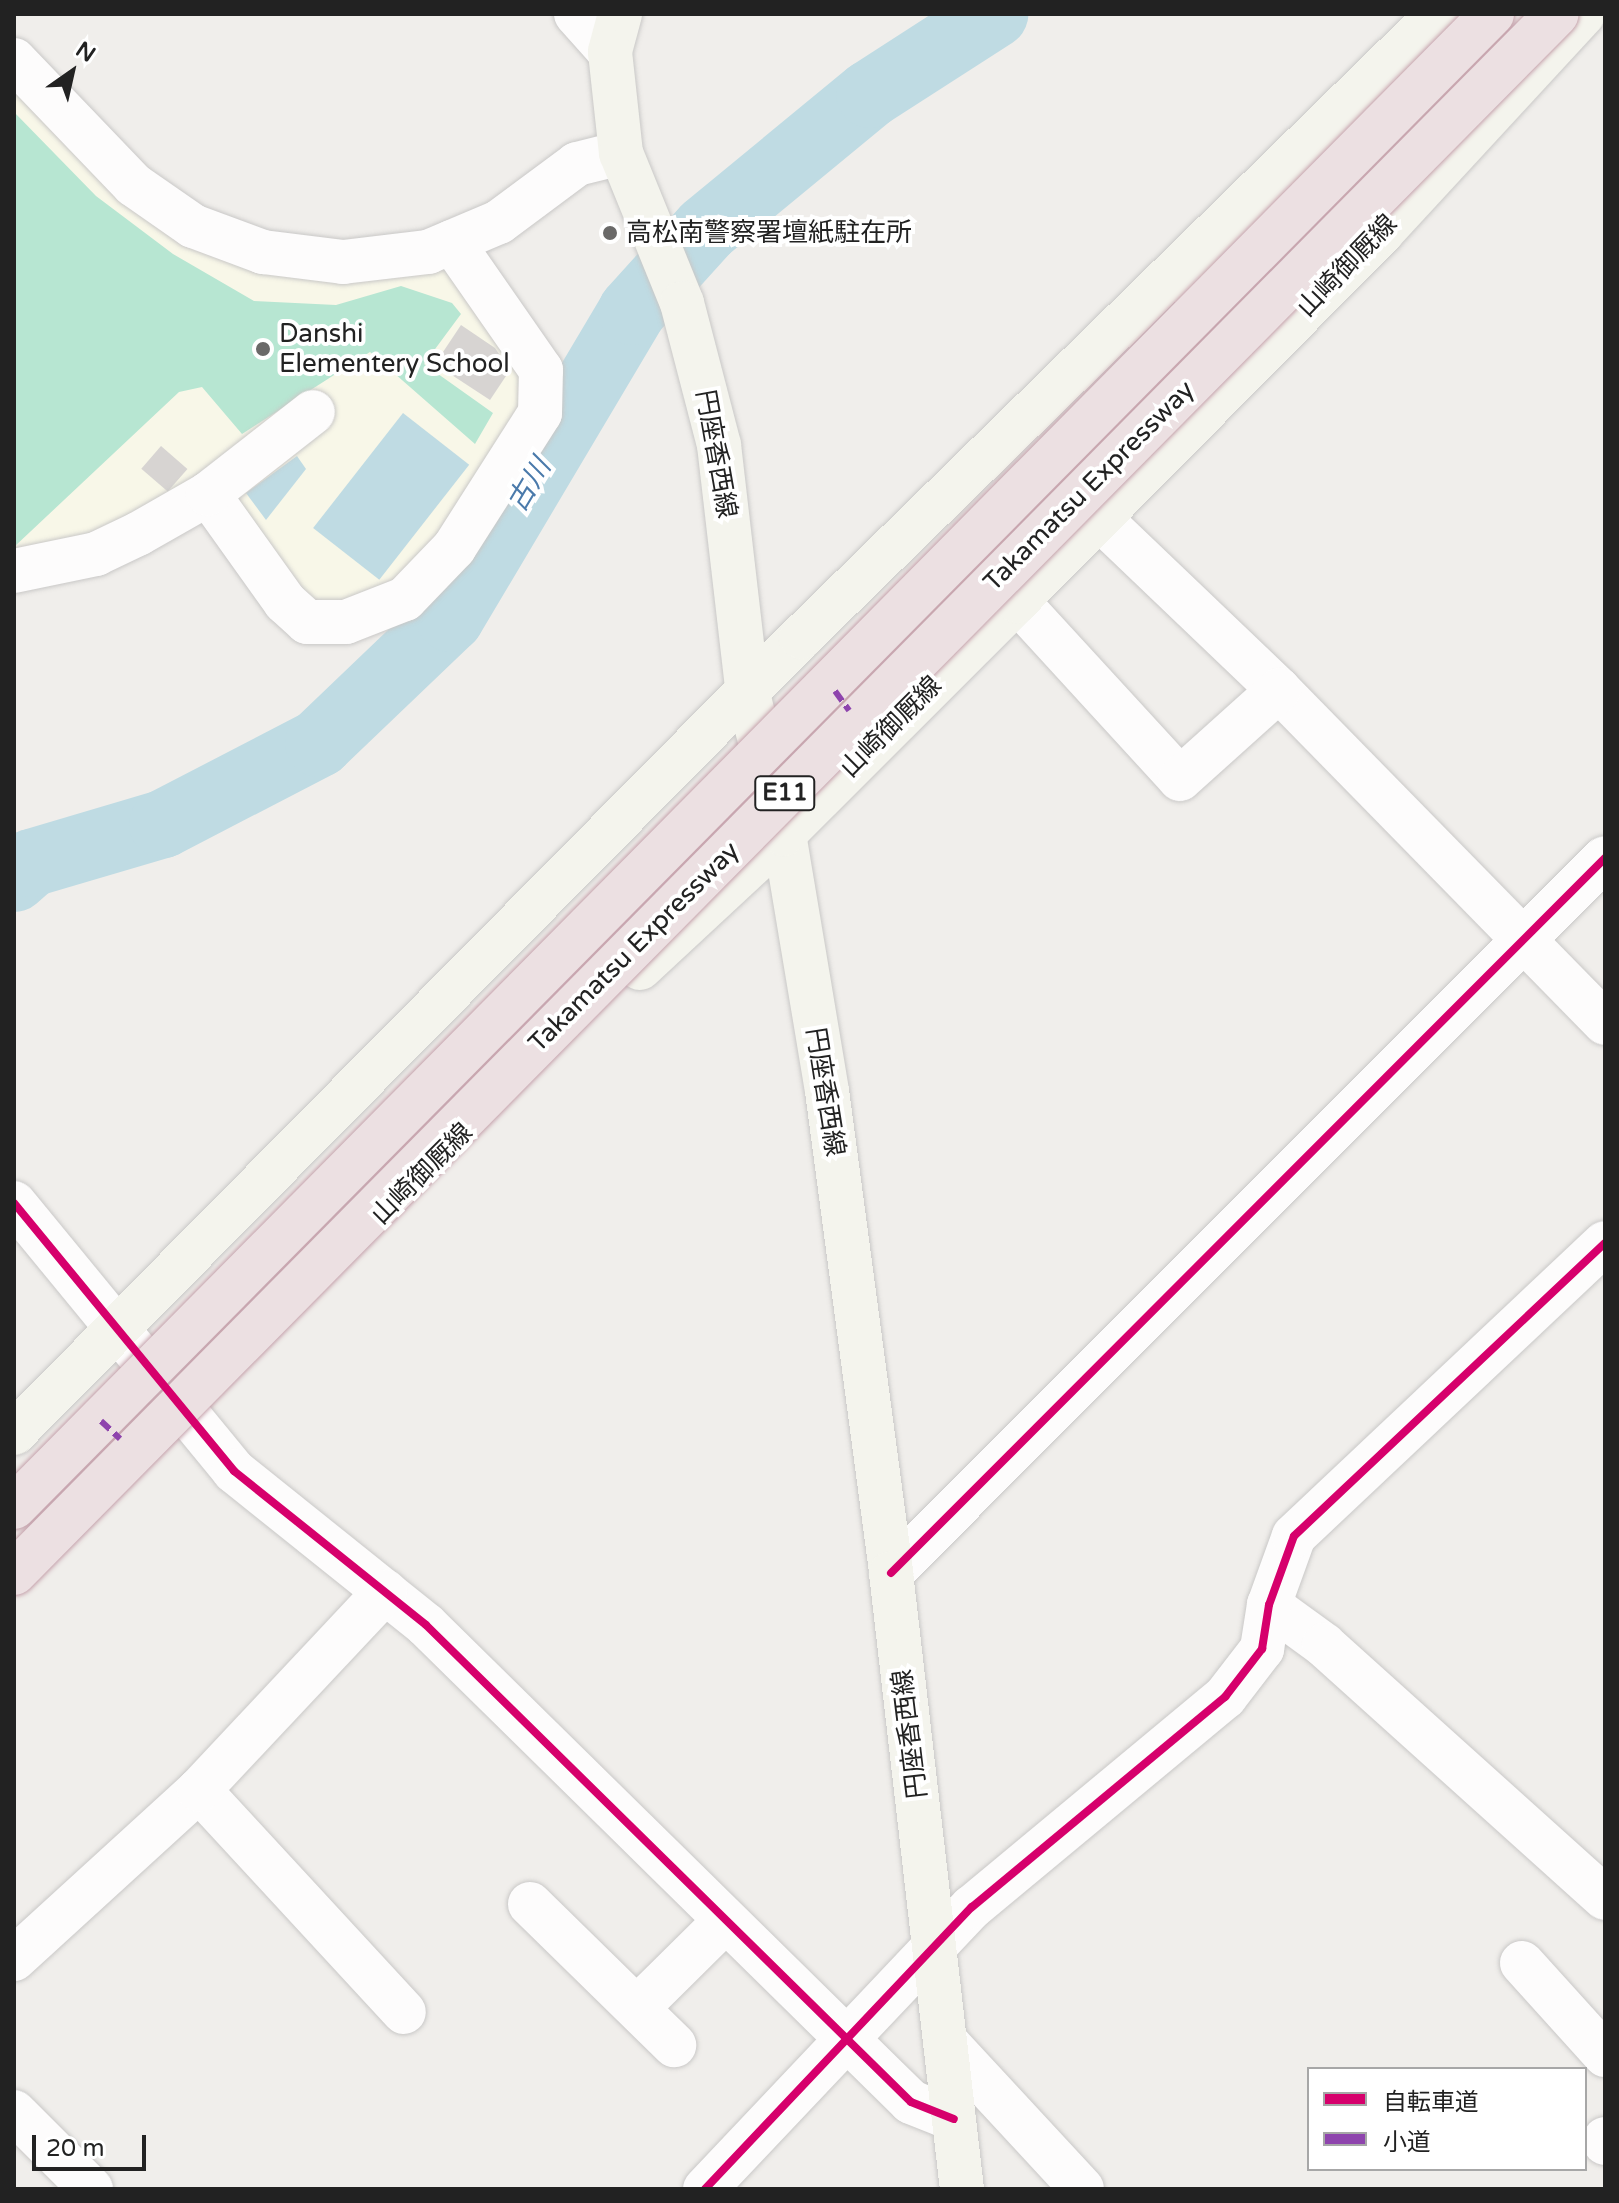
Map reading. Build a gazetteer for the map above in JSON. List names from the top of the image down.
{
  "streets": {
    "highway": ["Takamatsu Expressway", "E11"],
    "main road": ["山崎御厩線", "円座香西線"]
  },
  "crossings": [
    ["山崎御厩線", "円座香西線"]
  ],
  "water": ["古川"],
  "places": ["高松南警察署壇紙駐在所", "Danshi Elementery School"],
  "legend": ["自転車道", "小道"],
  "scale_bar": "20 m",
  "north": "top right"
}
